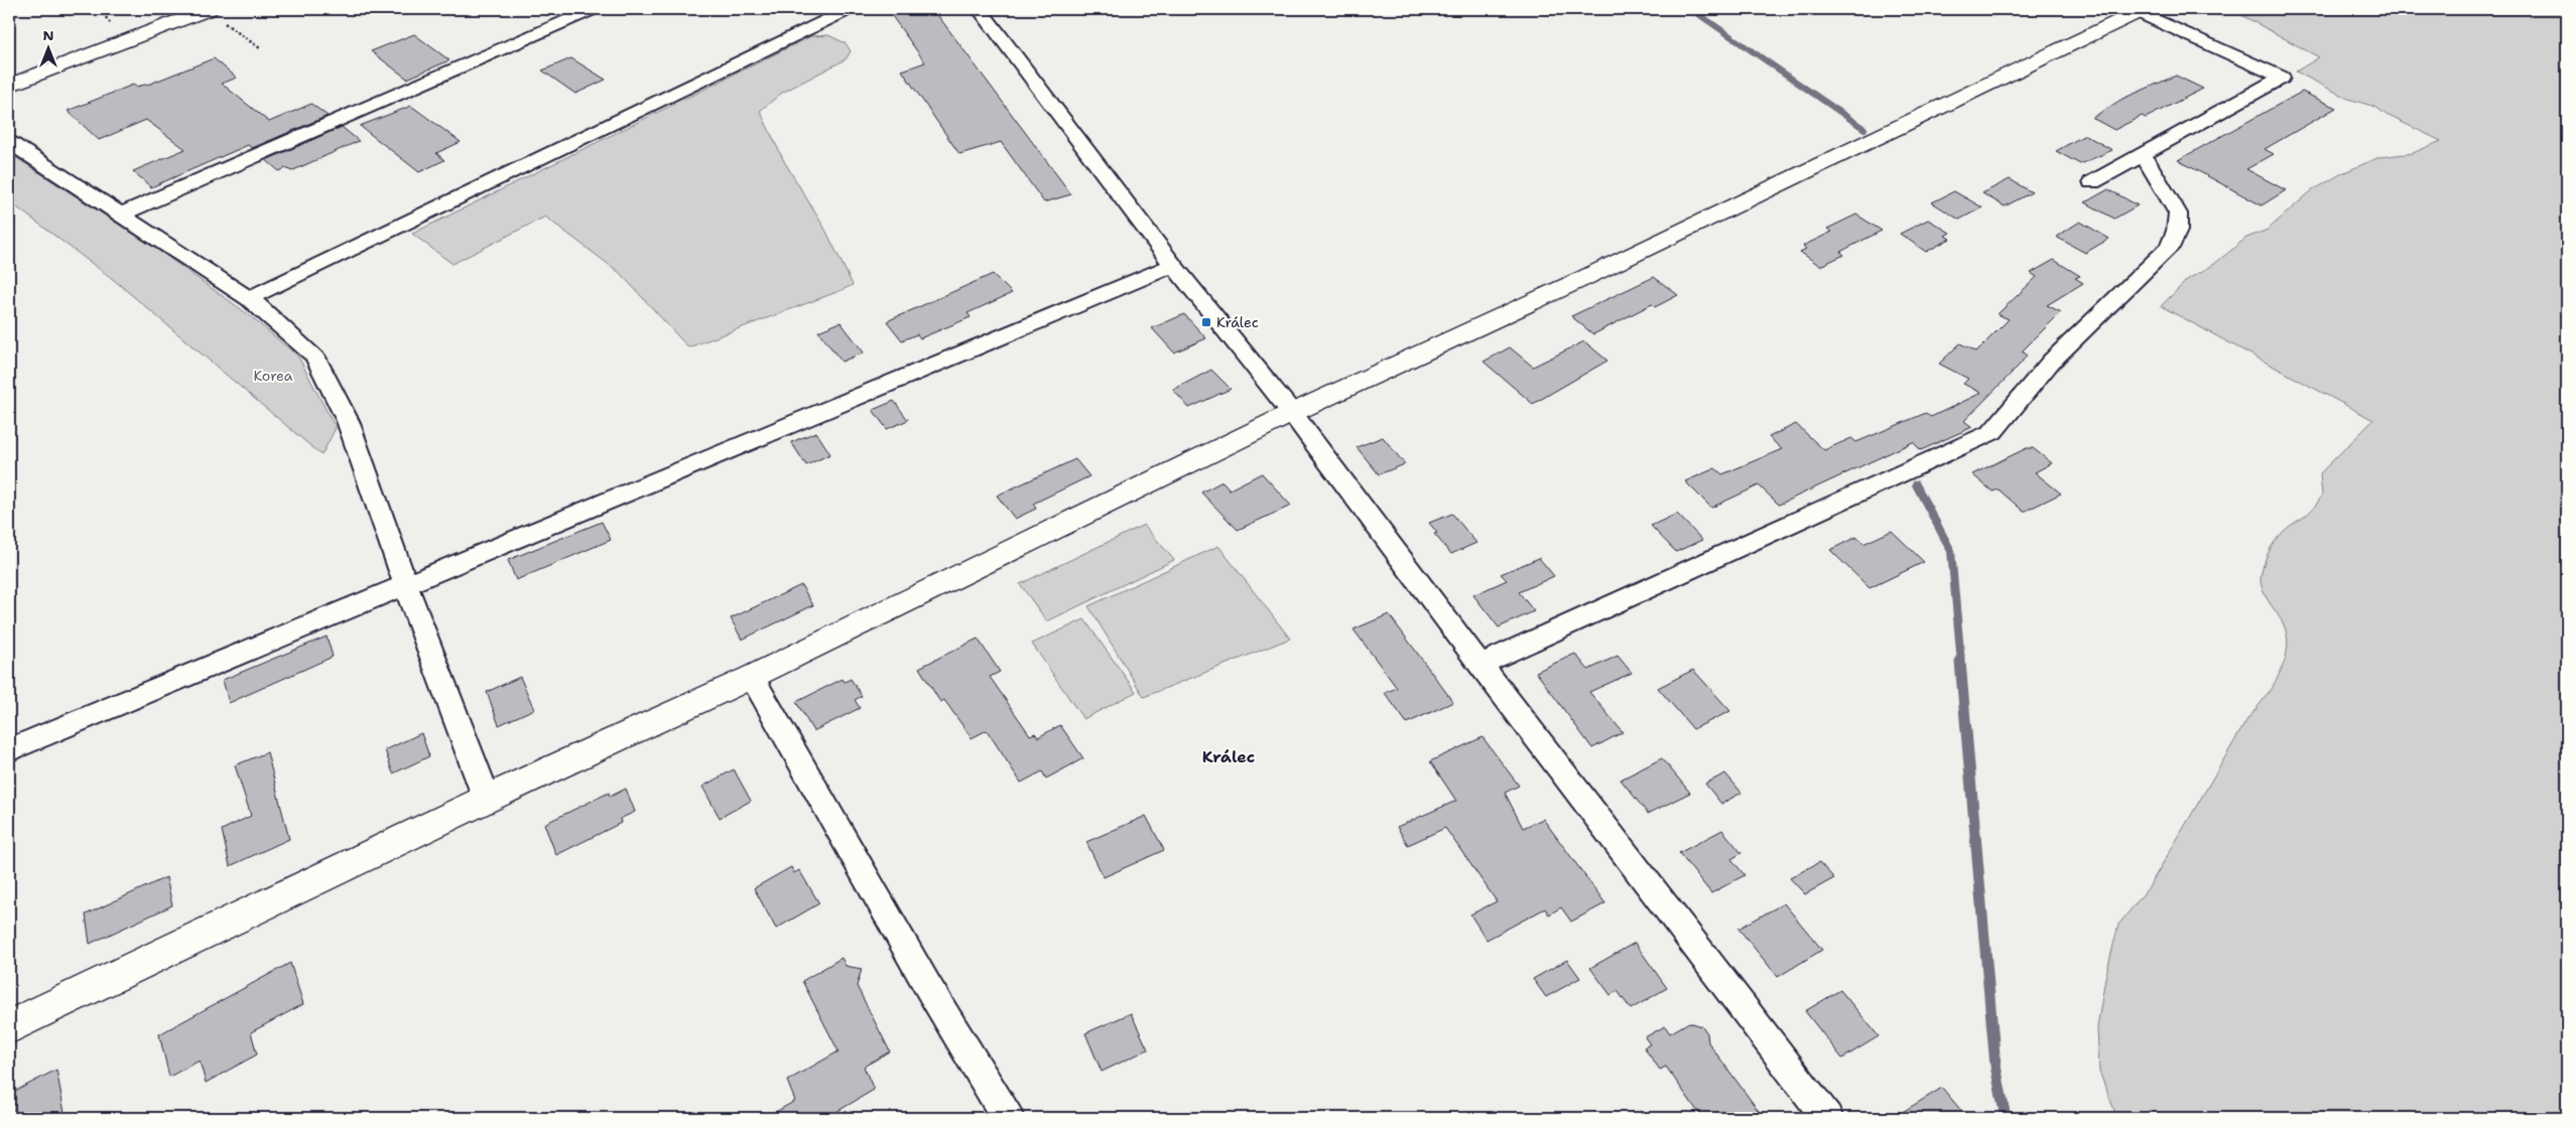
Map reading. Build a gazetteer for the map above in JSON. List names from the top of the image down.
{
  "districts": ["Králec"],
  "parks": ["Korea"],
  "places": {
    "transit": ["Králec"]
  },
  "north": "top"
}
